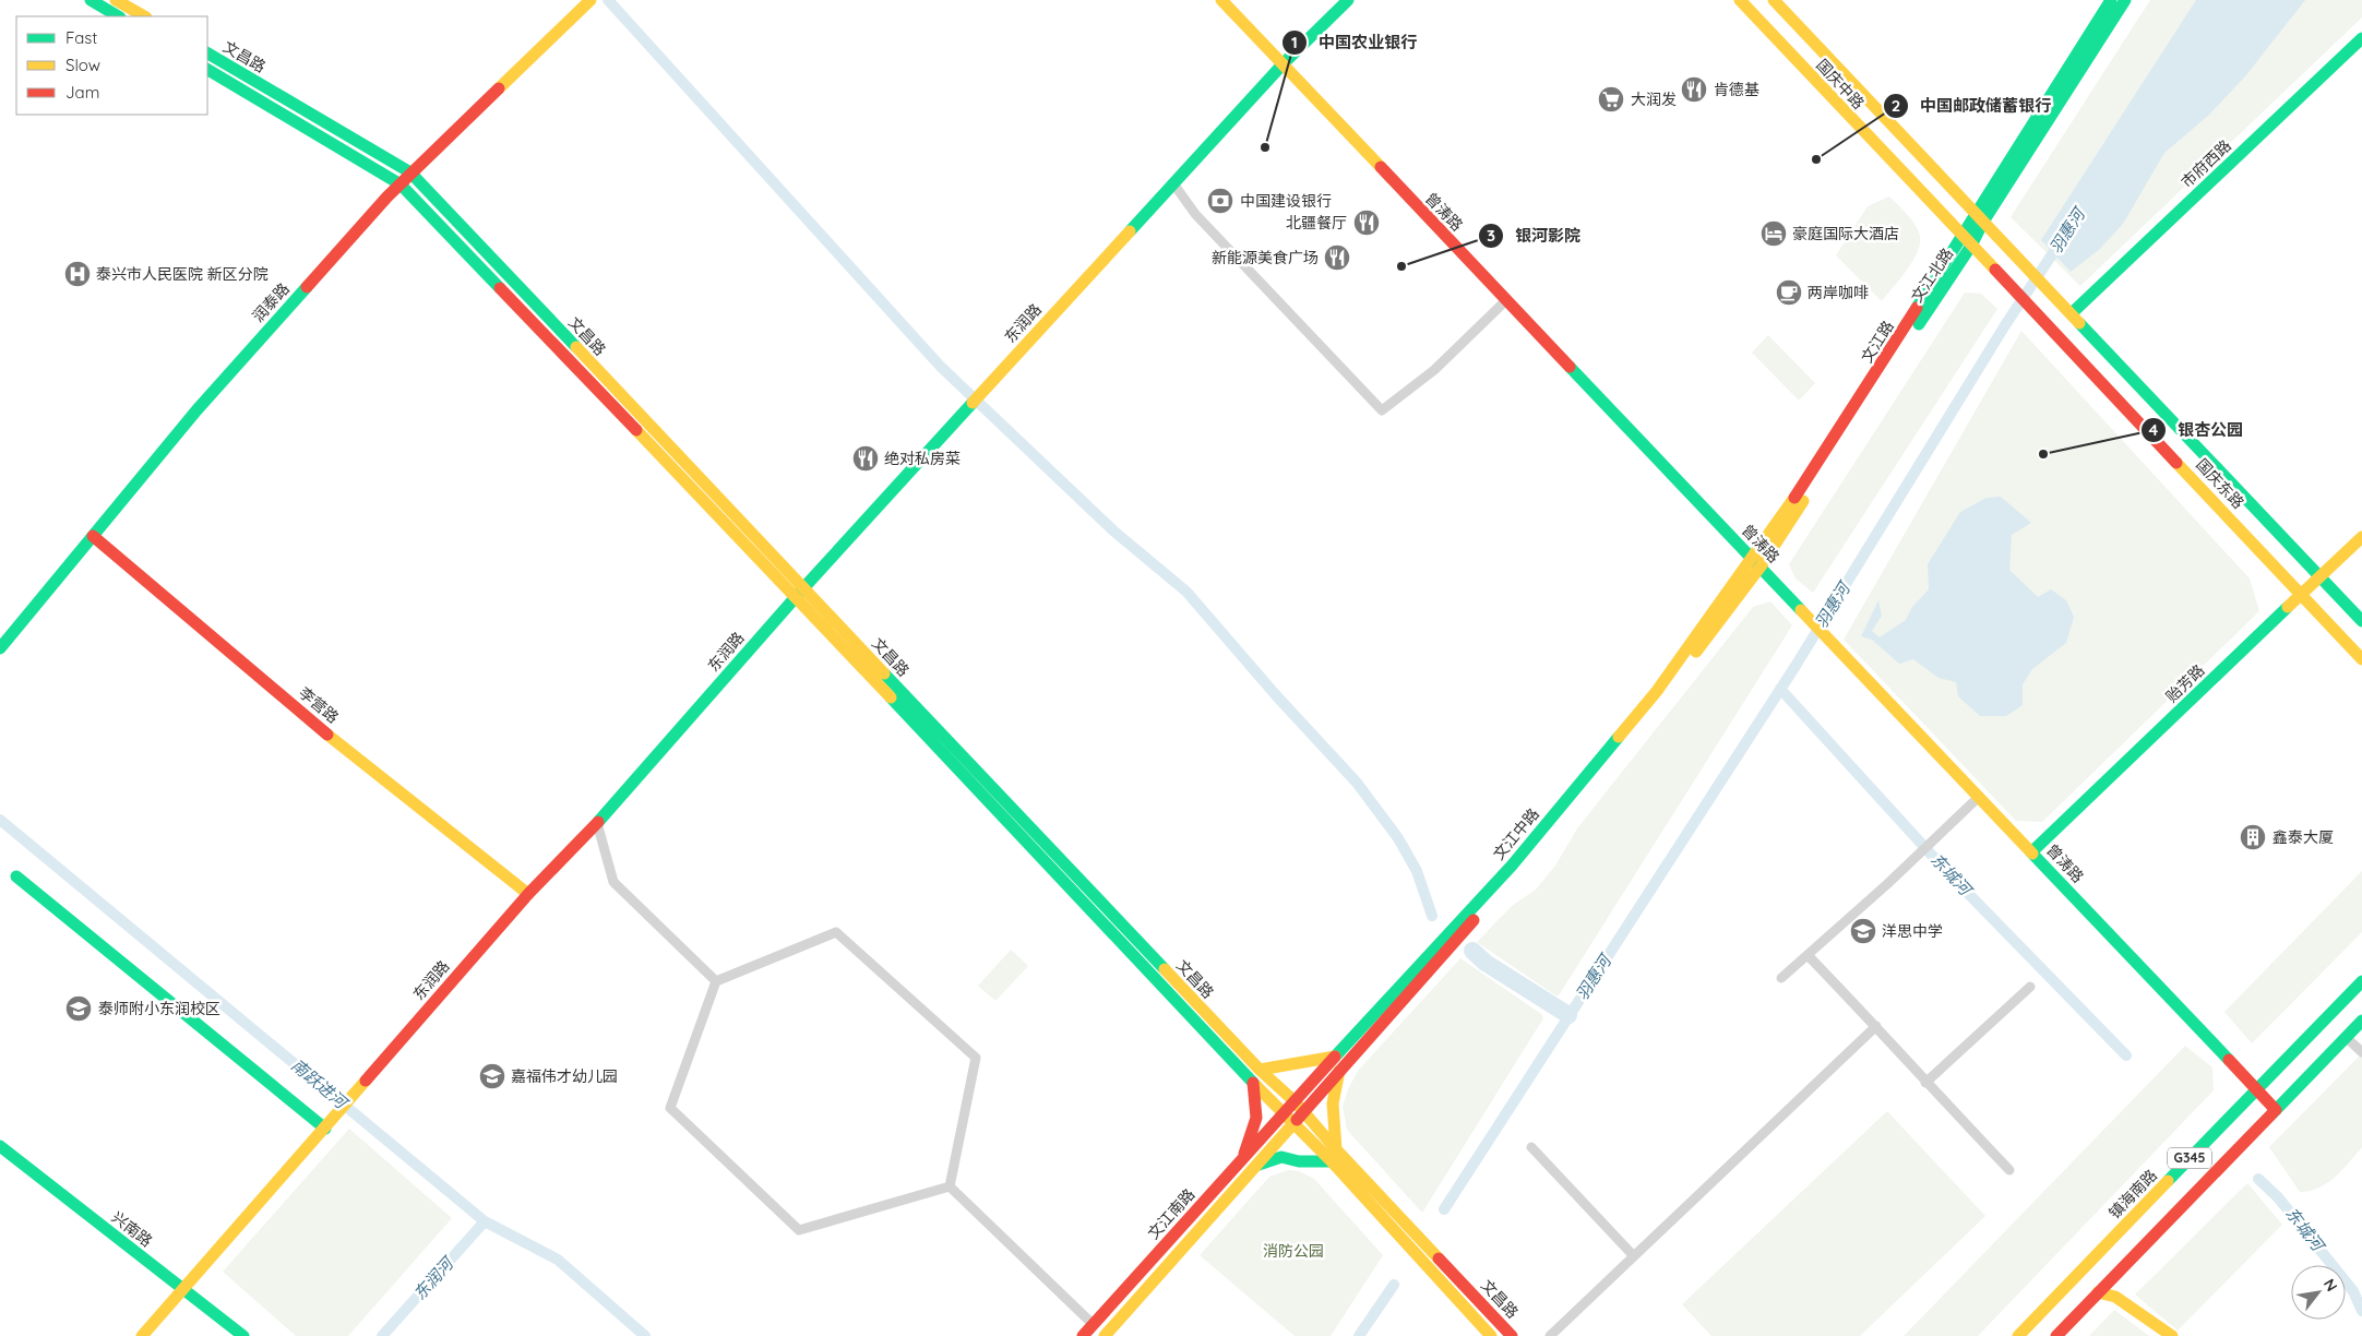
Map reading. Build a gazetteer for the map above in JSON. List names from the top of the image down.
{
  "streets": {
    "main road": [
      "文昌路",
      "国庆中路",
      "市府西路",
      "曾涛路",
      "润泰路",
      "东润路",
      "文江路",
      "国庆东路",
      "贻芳路",
      "李营路",
      "文江中路",
      "G345",
      "镇海南路",
      "文江南路",
      "兴南路"
    ]
  },
  "crossings": [
    ["文昌路", "润泰路"],
    ["文昌路", "东润路"],
    ["文昌路", "文江中路"],
    ["文昌路", "文江南路"],
    ["国庆中路", "文江路"],
    ["国庆中路", "国庆东路"],
    ["市府西路", "国庆东路"],
    ["曾涛路", "东润路"],
    ["曾涛路", "文江路"],
    ["曾涛路", "贻芳路"],
    ["曾涛路", "文江中路"],
    ["曾涛路", "G345"],
    ["曾涛路", "镇海南路"],
    ["润泰路", "李营路"],
    ["东润路", "李营路"],
    ["东润路", "兴南路"],
    ["文江路", "国庆东路"],
    ["文江路", "文江中路"],
    ["国庆东路", "贻芳路"],
    ["文江中路", "文江南路"]
  ],
  "water": [
    "羽惠河",
    "东城河",
    "南跃进河",
    "东润河"
  ],
  "parks": ["消防公园"],
  "places": {
    "restaurant": [
      "肯德基",
      "北疆餐厅",
      "新能源美食广场",
      "绝对私房菜"
    ],
    "supermarket": ["大润发"],
    "other": [
      "中国农业银行",
      "中国邮政储蓄银行",
      "银河影院",
      "银杏公园"
    ],
    "bank": ["中国建设银行"],
    "hotel": ["豪庭国际大酒店"],
    "hospital": ["泰兴市人民医院 新区分院"],
    "cafe": ["两岸咖啡"],
    "building": ["鑫泰大厦"],
    "school or university": ["洋思中学", "泰师附小东润校区", "嘉福伟才幼儿园"]
  },
  "legend": ["Fast", "Slow", "Jam"],
  "north": "top right"
}
